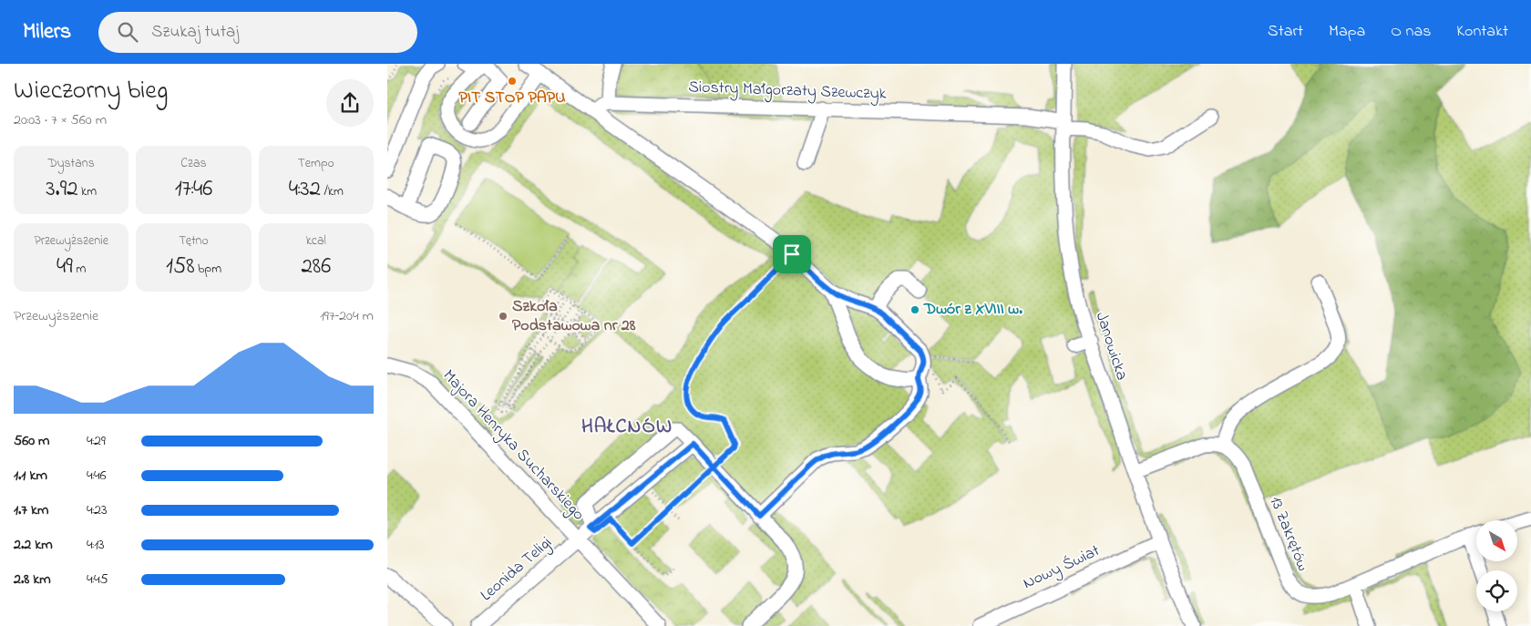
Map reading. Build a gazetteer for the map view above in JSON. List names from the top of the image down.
{
  "streets": {
    "street": [
      "Siostry Małgorzaty Szewczyk",
      "Janowicka",
      "Majora Henryka Sucharskiego",
      "13 Zakrętów",
      "Nowy Świat",
      "Leonida Teligi"
    ]
  },
  "crossings": [
    ["Siostry Małgorzaty Szewczyk", "Janowicka"],
    ["Janowicka", "Nowy Świat"],
    ["Majora Henryka Sucharskiego", "Leonida Teligi"]
  ],
  "districts": ["HAŁCNÓW"],
  "places": ["PIT STOP PAPU", "Dwór z XVIII w.", "Szkoła Podstawowa nr 28"],
  "north": "bottom right",
  "page": {
    "header": "Milers",
    "search": "Szukaj tutaj",
    "nav": [
      "Start",
      "Mapa",
      "O nas",
      "Kontakt"
    ],
    "heading": ["Wieczorny bieg", "20:03 · 7 × 560 m"],
    "stats": [
      ["Dystans", "3.92 km"],
      ["Czas", "17:46"],
      ["Tempo", "4:32 /km"],
      ["Przewyższenie", "49 m"],
      ["Tętno", "158 bpm"],
      ["kcal", "286"]
    ],
    "chart": ["Przewyższenie", "197–204 m"],
    "list": [
      {
        "name": "560 m",
        "note": "4:29"
      },
      {
        "name": "1.1 km",
        "note": "4:46"
      },
      {
        "name": "1.7 km",
        "note": "4:23"
      },
      {
        "name": "2.2 km",
        "note": "4:13"
      },
      {
        "name": "2.8 km",
        "note": "4:45"
      }
    ]
  }
}
